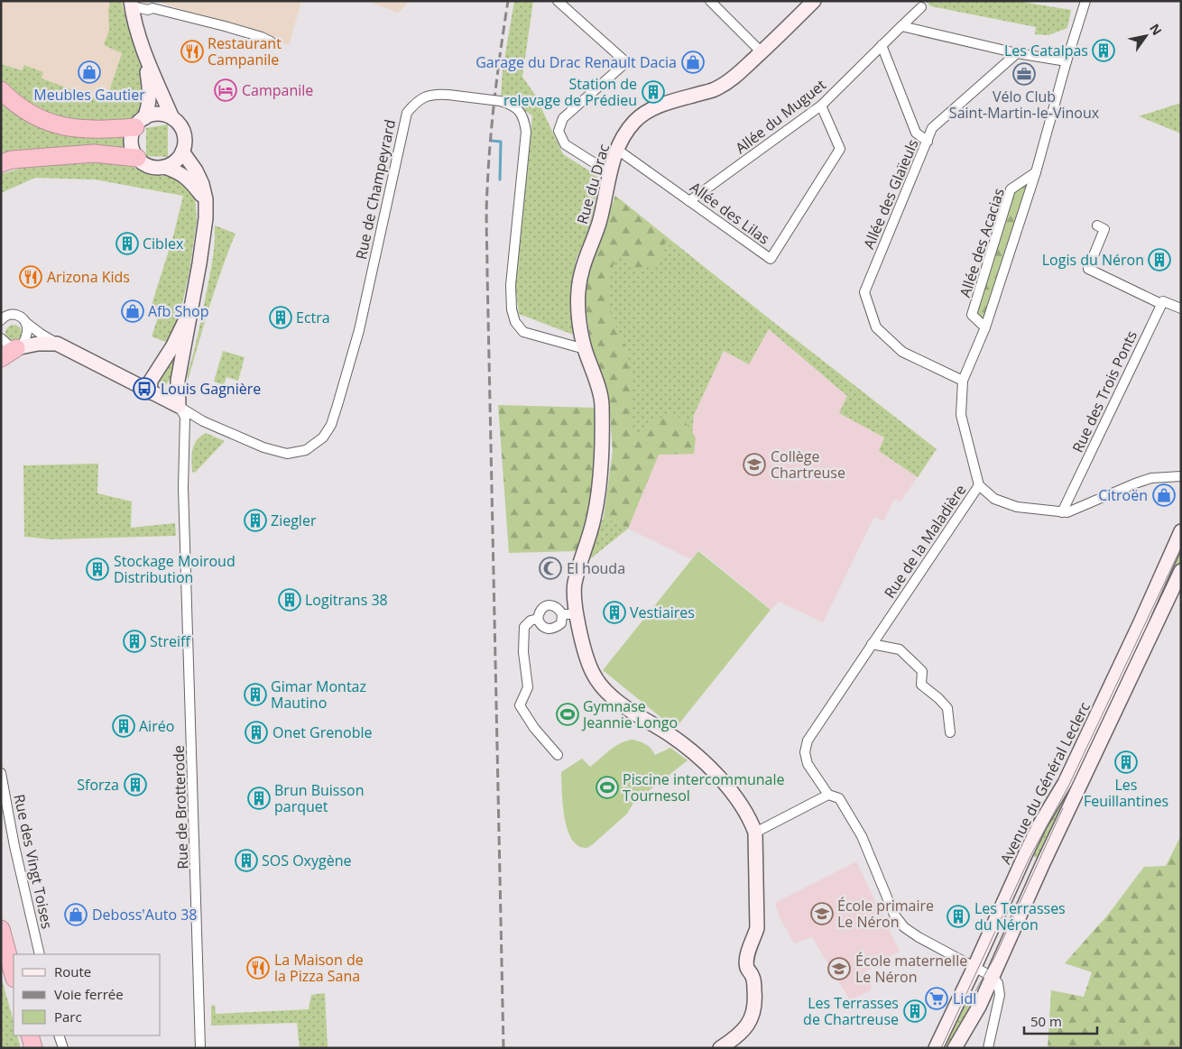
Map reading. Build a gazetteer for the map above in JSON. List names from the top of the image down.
{
  "streets": {
    "street": [
      "Allée du Muguet",
      "Rue du Drac",
      "Rue de Champeyrard",
      "Allée des Glaïeuls",
      "Allée des Lilas",
      "Allée des Acacias",
      "Rue des Trois Ponts",
      "Rue de la Maladière",
      "Avenue du Général Leclerc",
      "Rue de Brotterode",
      "Rue des Vingt Toises"
    ]
  },
  "crossings": [
    ["Allée du Muguet", "Allée des Lilas"],
    ["Rue du Drac", "Rue de Champeyrard"],
    ["Rue du Drac", "Allée des Lilas"],
    ["Rue de Champeyrard", "Rue de Brotterode"],
    ["Allée des Glaïeuls", "Allée des Acacias"],
    ["Allée des Acacias", "Rue de la Maladière"],
    ["Rue des Trois Ponts", "Rue de la Maladière"]
  ],
  "places": {
    "building": [
      "Les Catalpas",
      "Station de relevage de Prédieu",
      "Ciblex",
      "Logis du Néron",
      "Ectra",
      "Ziegler",
      "Stockage Moiroud Distribution",
      "Logitrans 38",
      "Vestiaires",
      "Streiff",
      "Gimar Montaz Mautino",
      "Airéo",
      "Onet Grenoble",
      "Les Feuillantines",
      "Sforza",
      "Brun Buisson parquet",
      "SOS Oxygène",
      "Les Terrasses du Néron",
      "Les Terrasses de Chartreuse"
    ],
    "restaurant": ["Restaurant Campanile", "Arizona Kids", "La Maison de la Pizza Sana"],
    "shop": [
      "Garage du Drac Renault Dacia",
      "Meubles Gautier",
      "Afb Shop",
      "Citroën",
      "Deboss'Auto 38"
    ],
    "office": ["Vélo Club Saint-Martin-le-Vinoux"],
    "hotel": ["Campanile"],
    "bus stop": ["Louis Gagnière"],
    "school or university": ["Collège Chartreuse", "École primaire Le Néron", "École maternelle Le Néron"],
    "mosque": ["El houda"],
    "sports": ["Gymnase Jeannie Longo", "Piscine intercommunale Tournesol"],
    "supermarket": ["Lidl"]
  },
  "legend": ["Route", "Voie ferrée", "Parc"],
  "scale_bar": "50 m",
  "north": "top right"
}
